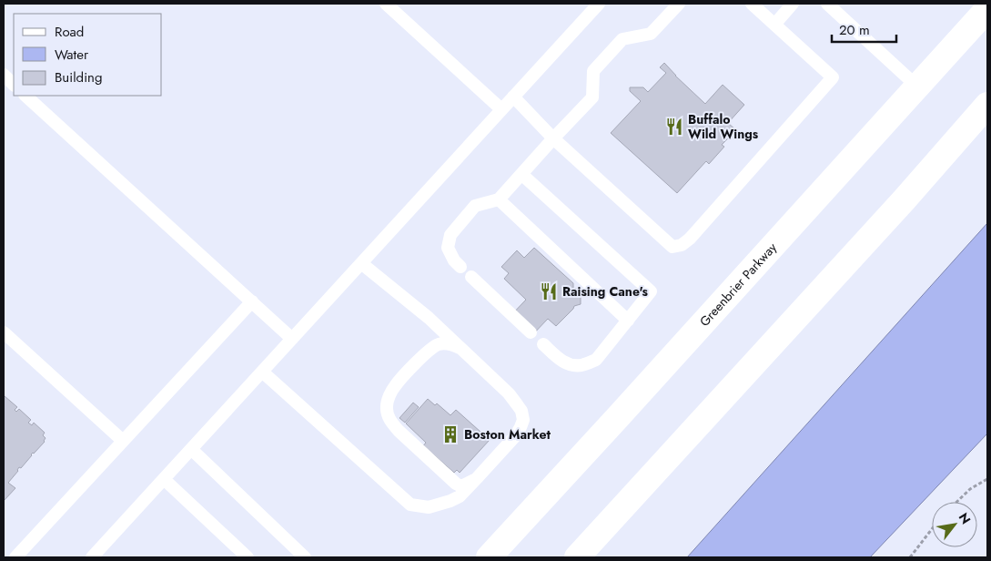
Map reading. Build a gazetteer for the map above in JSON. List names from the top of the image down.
{
  "streets": {
    "main road": ["Greenbrier Parkway"]
  },
  "places": {
    "restaurant": ["Buffalo Wild Wings", "Raising Cane's"],
    "building": ["Boston Market"]
  },
  "legend": ["Road", "Water", "Building"],
  "scale_bar": "20 m",
  "north": "top right"
}
